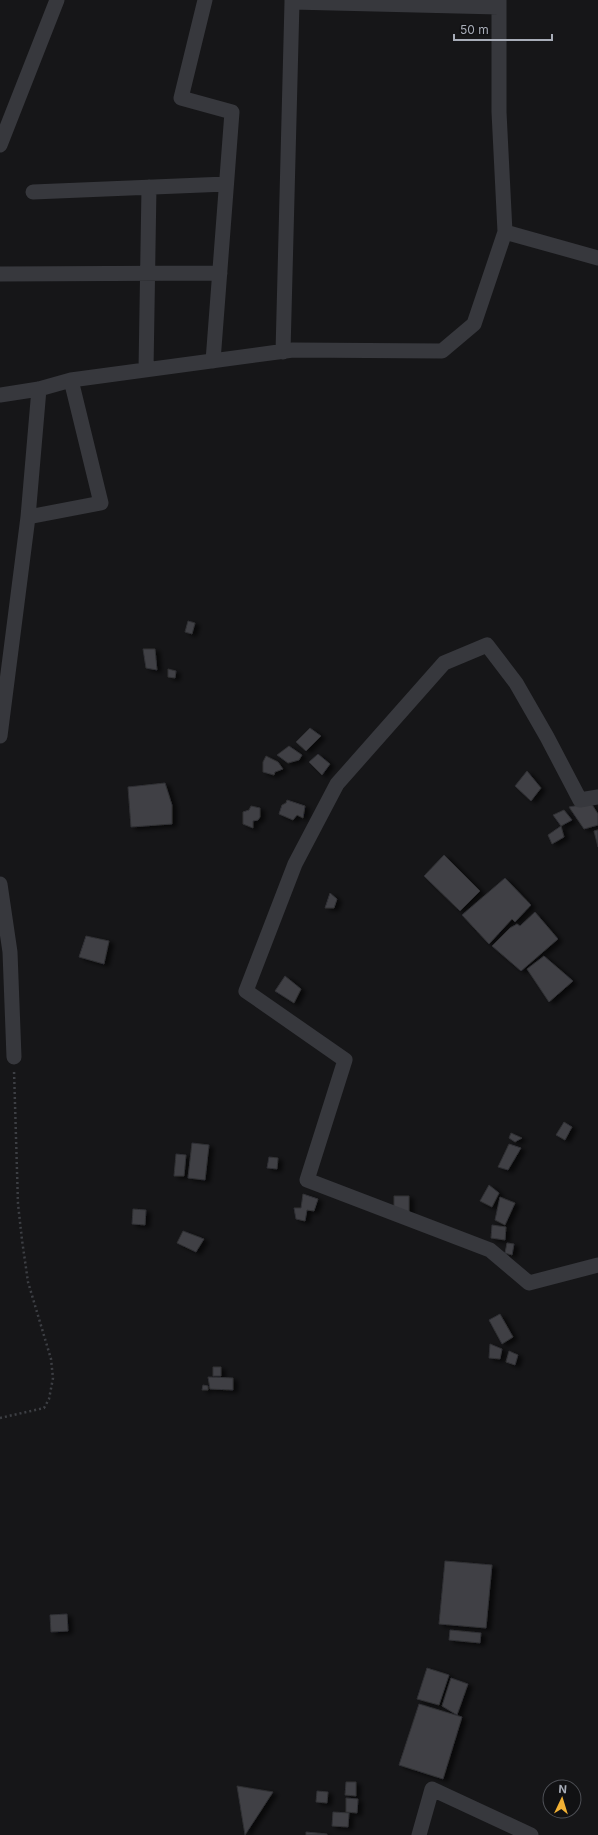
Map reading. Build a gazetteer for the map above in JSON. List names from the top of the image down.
{
  "scale_bar": "50 m",
  "north": "top"
}
